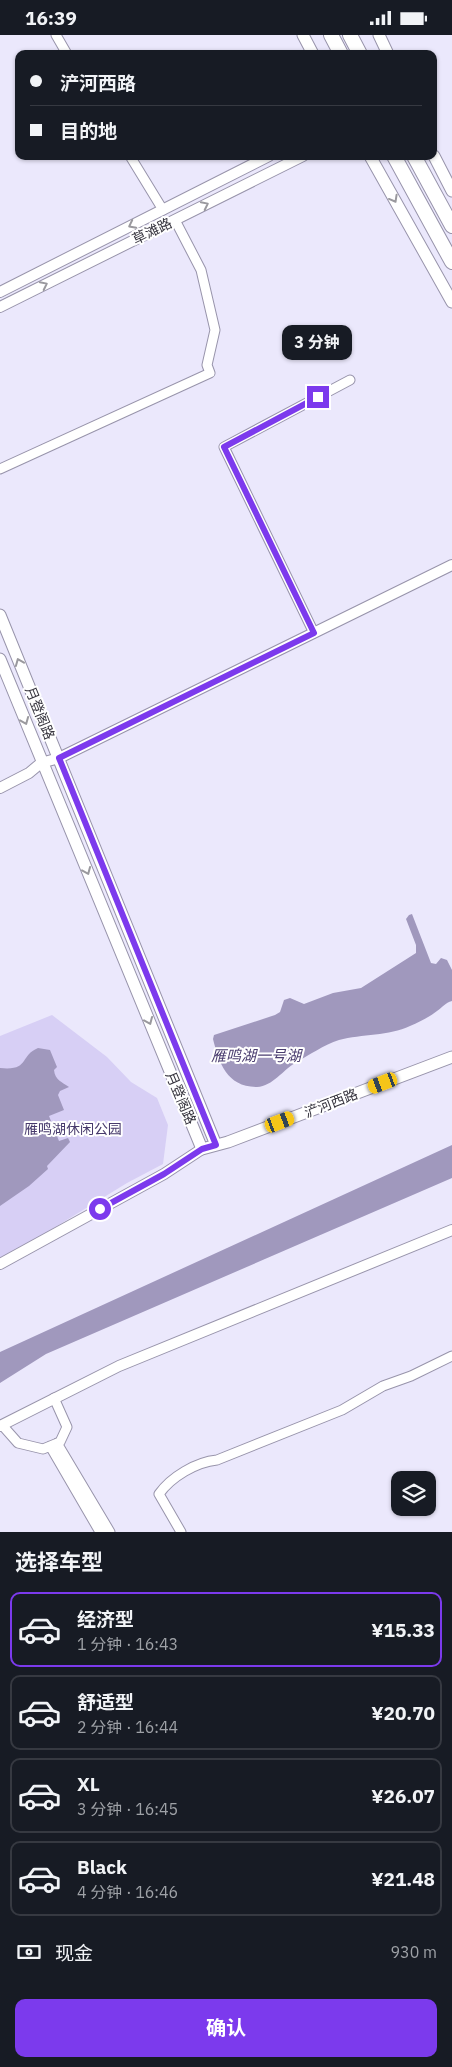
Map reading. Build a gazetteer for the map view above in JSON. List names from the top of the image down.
{
  "streets": {
    "main road": ["月登阁路", "浐河西路"],
    "street": ["草滩路"]
  },
  "crossings": [
    ["月登阁路", "浐河西路"]
  ],
  "water": ["雁鸣湖一号湖"],
  "parks": ["雁鸣湖休闲公园"],
  "page": {
    "status": "16:39",
    "banner": ["浐河西路", "目的地"],
    "bubble": "3 分钟",
    "heading": "选择车型",
    "list": [
      {
        "name": "经济型",
        "note": "1 分钟 · 16:43",
        "value": "¥15.33"
      },
      {
        "name": "舒适型",
        "note": "2 分钟 · 16:44",
        "value": "¥20.70"
      },
      {
        "name": "XL",
        "note": "3 分钟 · 16:45",
        "value": "¥26.07"
      },
      {
        "name": "Black",
        "note": "4 分钟 · 16:46",
        "value": "¥21.48"
      }
    ],
    "pay": ["现金", "930 m"],
    "buttons": "确认"
  }
}
